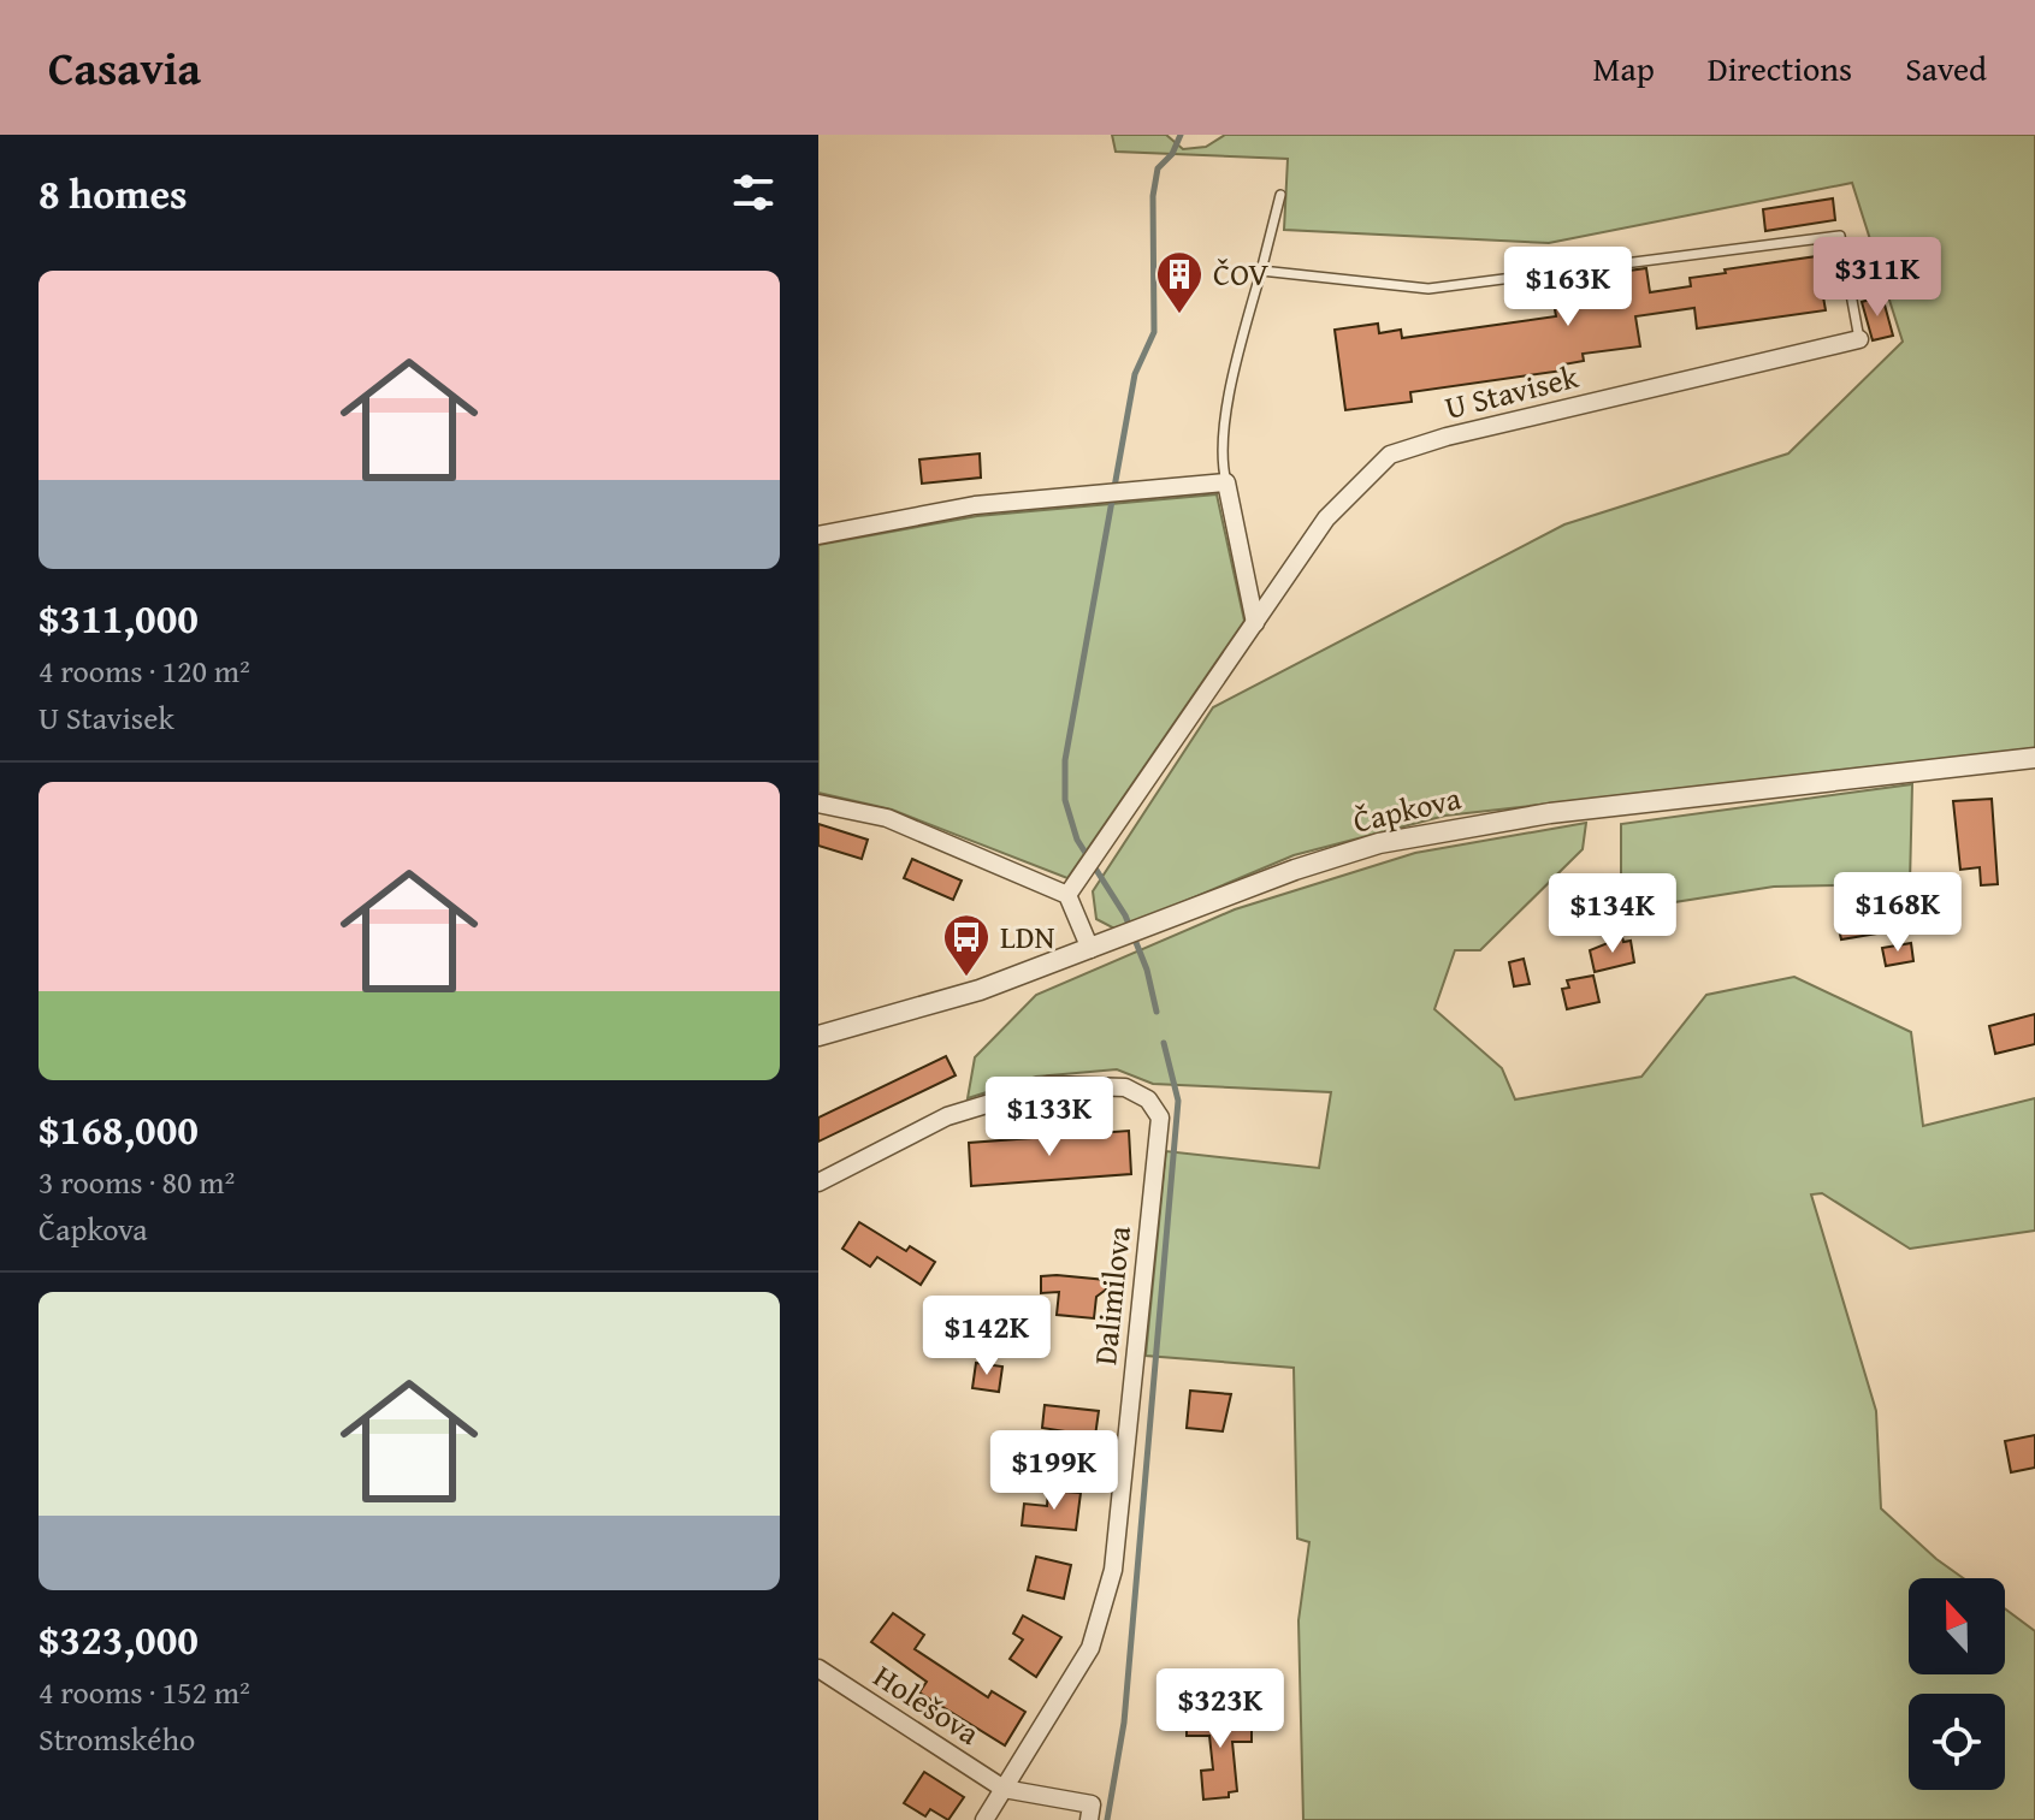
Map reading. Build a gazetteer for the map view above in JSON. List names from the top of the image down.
{
  "streets": {
    "street": [
      "U Stavisek",
      "Čapkova",
      "Dalimilova",
      "Holešova"
    ]
  },
  "crossings": [
    ["Dalimilova", "Holešova"]
  ],
  "places": {
    "building": ["ČOV"],
    "bus stop": ["LDN"]
  },
  "north": "top",
  "page": {
    "header": "Casavia",
    "nav": ["Map", "Directions", "Saved"],
    "heading": "8 homes",
    "price": [
      "$311K",
      "$163K",
      "$168K",
      "$134K",
      "$133K",
      "$142K",
      "$199K",
      "$323K"
    ],
    "list": [
      {
        "name": "$311,000",
        "note": "4 rooms · 120 m² · U Stavisek"
      },
      {
        "name": "$168,000",
        "note": "3 rooms · 80 m² · Čapkova"
      },
      {
        "name": "$323,000",
        "note": "4 rooms · 152 m² · Stromského"
      }
    ]
  }
}
